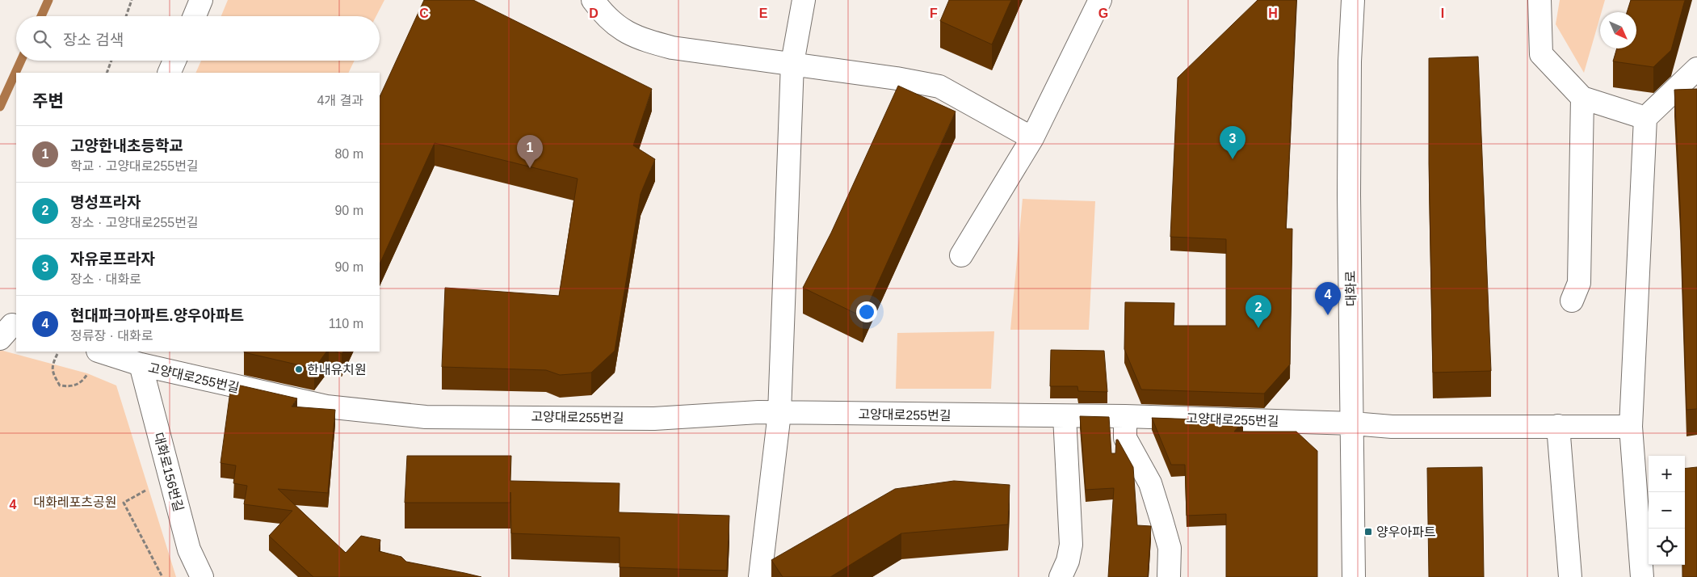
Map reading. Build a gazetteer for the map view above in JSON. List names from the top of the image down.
{
  "streets": {
    "street": ["대화로", "고양대로255번길", "대화로156번길"]
  },
  "crossings": [
    ["대화로", "고양대로255번길"],
    ["고양대로255번길", "대화로156번길"]
  ],
  "parks": ["대화레포츠공원"],
  "places": {
    "other": ["한내유치원"],
    "transit": ["양우아파트"]
  },
  "north": "bottom right",
  "page": {
    "search": "장소 검색",
    "heading": ["주변", "4개 결과"],
    "list": [
      {
        "mark": "1",
        "name": "고양한내초등학교",
        "note": "학교 · 고양대로255번길",
        "value": "80 m"
      },
      {
        "mark": "2",
        "name": "명성프라자",
        "note": "장소 · 고양대로255번길",
        "value": "90 m"
      },
      {
        "mark": "3",
        "name": "자유로프라자",
        "note": "장소 · 대화로",
        "value": "90 m"
      },
      {
        "mark": "4",
        "name": "현대파크아파트.양우아파트",
        "note": "정류장 · 대화로",
        "value": "110 m"
      }
    ],
    "pins": [
      "3",
      "1",
      "4",
      "2"
    ],
    "map_buttons": ["+", "−"]
  },
  "grid": {
    "columns": [
      "C",
      "D",
      "E",
      "F",
      "G",
      "H",
      "I"
    ],
    "rows": ["4"]
  }
}
